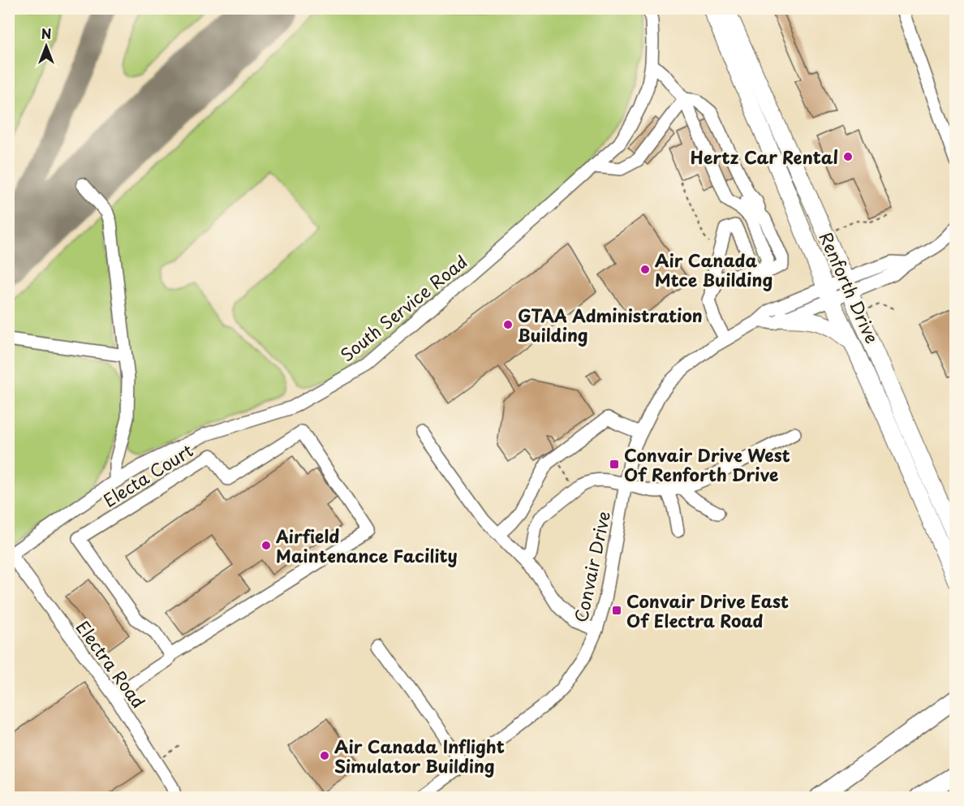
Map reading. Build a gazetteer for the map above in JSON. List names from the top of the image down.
{
  "streets": {
    "main road": ["Renforth Drive"],
    "street": [
      "South Service Road",
      "Electa Court",
      "Convair Drive",
      "Electra Road"
    ]
  },
  "crossings": [
    ["Renforth Drive", "Convair Drive"],
    ["South Service Road", "Electra Road"]
  ],
  "places": {
    "other": [
      "Hertz Car Rental",
      "Air Canada Mtce Building",
      "GTAA Administration Building",
      "Airfield Maintenance Facility",
      "Air Canada Inflight Simulator Building"
    ],
    "transit": ["Convair Drive West Of Renforth Drive", "Convair Drive East Of Electra Road"]
  },
  "north": "top"
}
